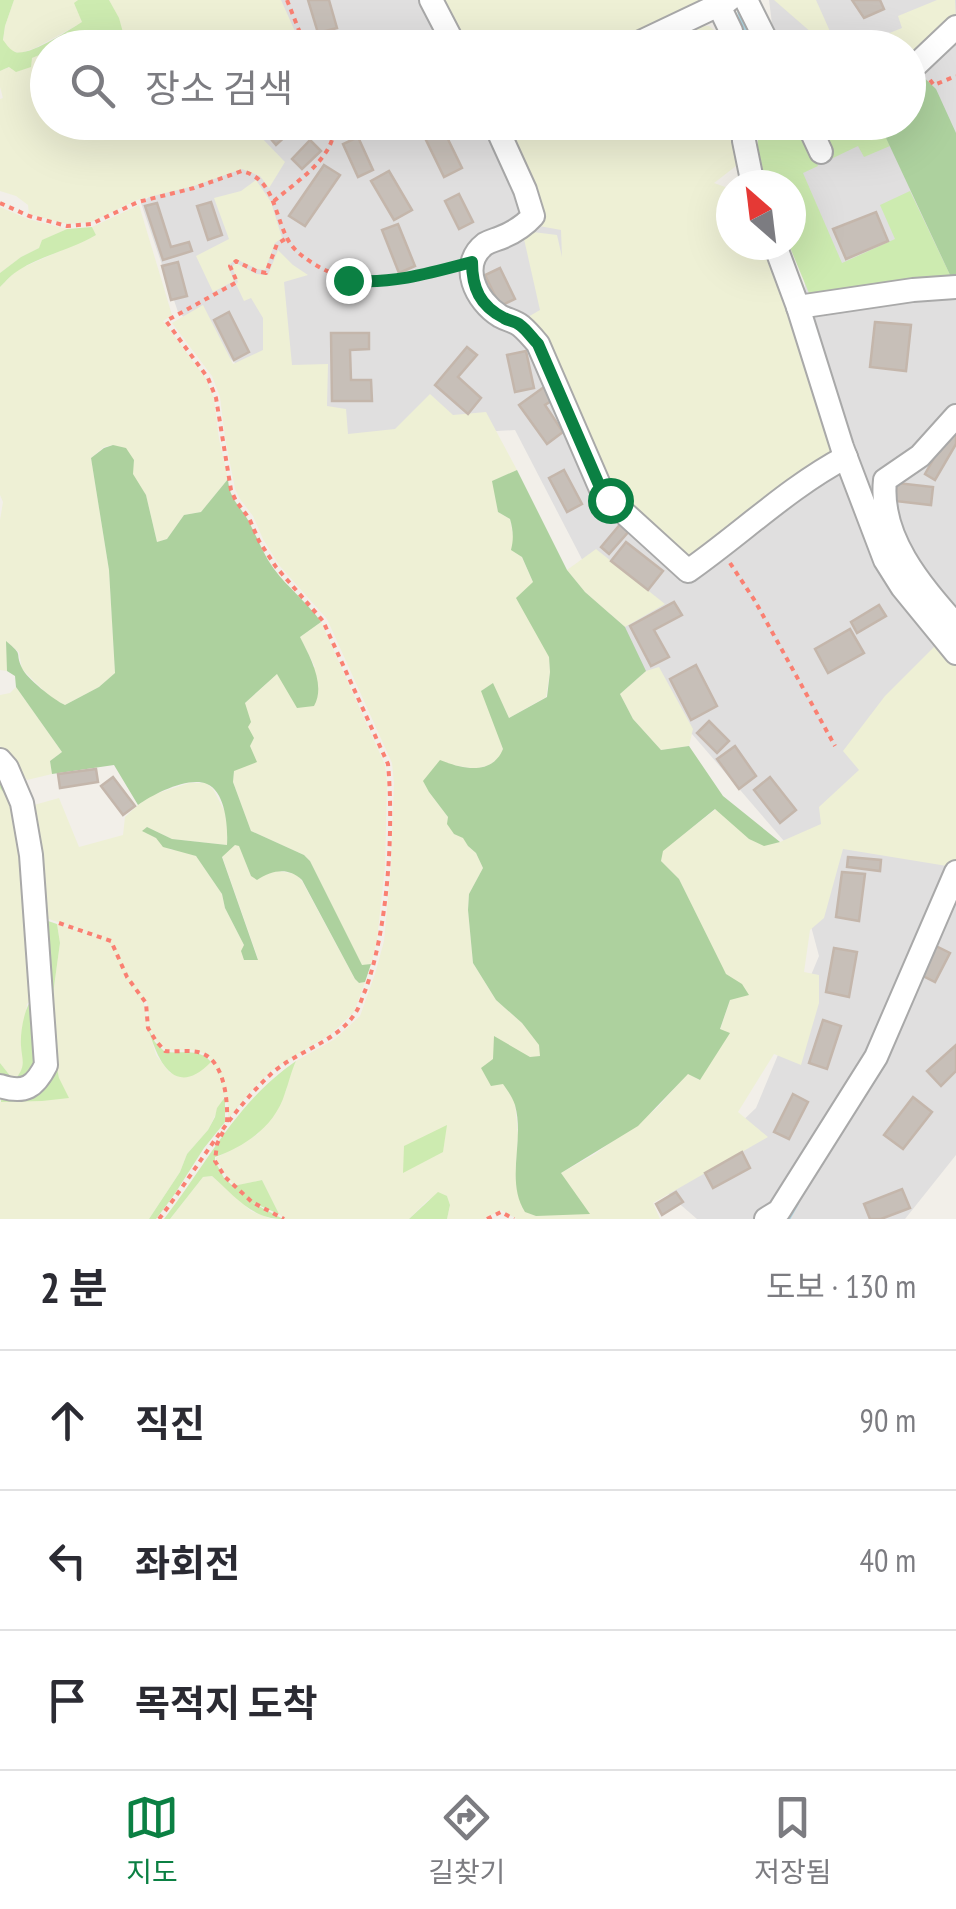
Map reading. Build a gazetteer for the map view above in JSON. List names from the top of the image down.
{
  "north": "top left",
  "page": {
    "search": "장소 검색",
    "heading": ["2 분", "도보 · 130 m"],
    "list": [
      ["직진", "90 m"],
      ["좌회전", "40 m"],
      "목적지 도착"
    ],
    "nav": ["지도", "길찾기", "저장됨"]
  }
}
